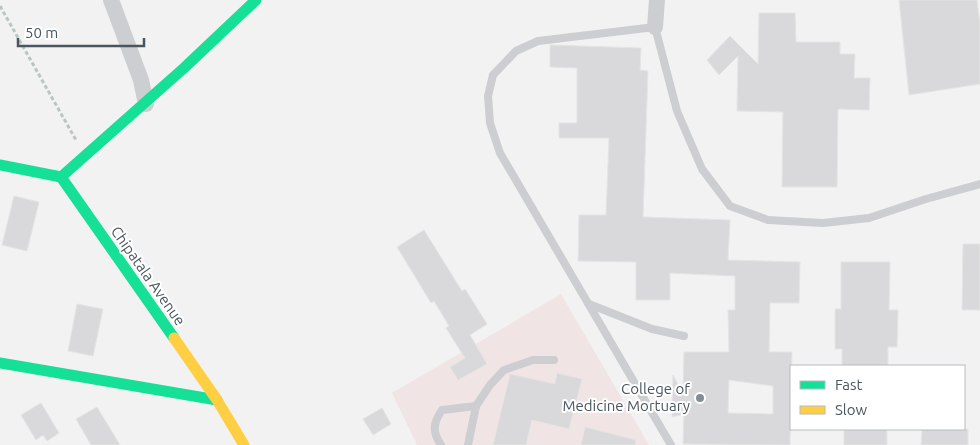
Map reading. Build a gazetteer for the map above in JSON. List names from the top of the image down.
{
  "streets": {
    "street": ["Chipatala Avenue"]
  },
  "places": ["College of Medicine Mortuary"],
  "legend": ["Fast", "Slow"],
  "scale_bar": "50 m"
}
